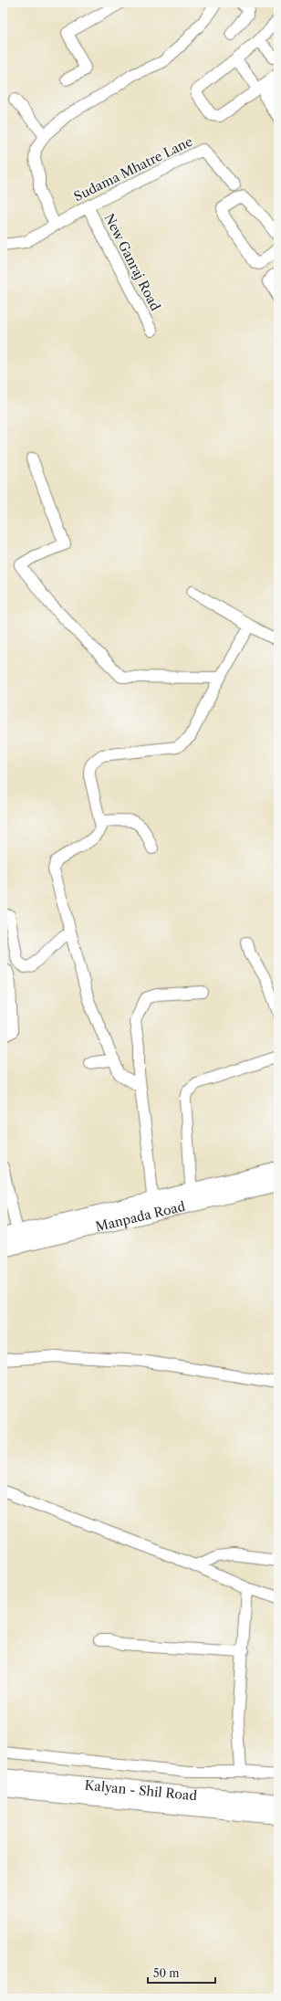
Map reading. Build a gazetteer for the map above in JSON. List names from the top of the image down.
{
  "streets": {
    "main road": ["Manpada Road", "Kalyan - Shil Road"],
    "street": ["Sudama Mhatre Lane", "New Ganraj Road"]
  },
  "crossings": [
    ["Sudama Mhatre Lane", "New Ganraj Road"]
  ],
  "scale_bar": "50 m"
}
